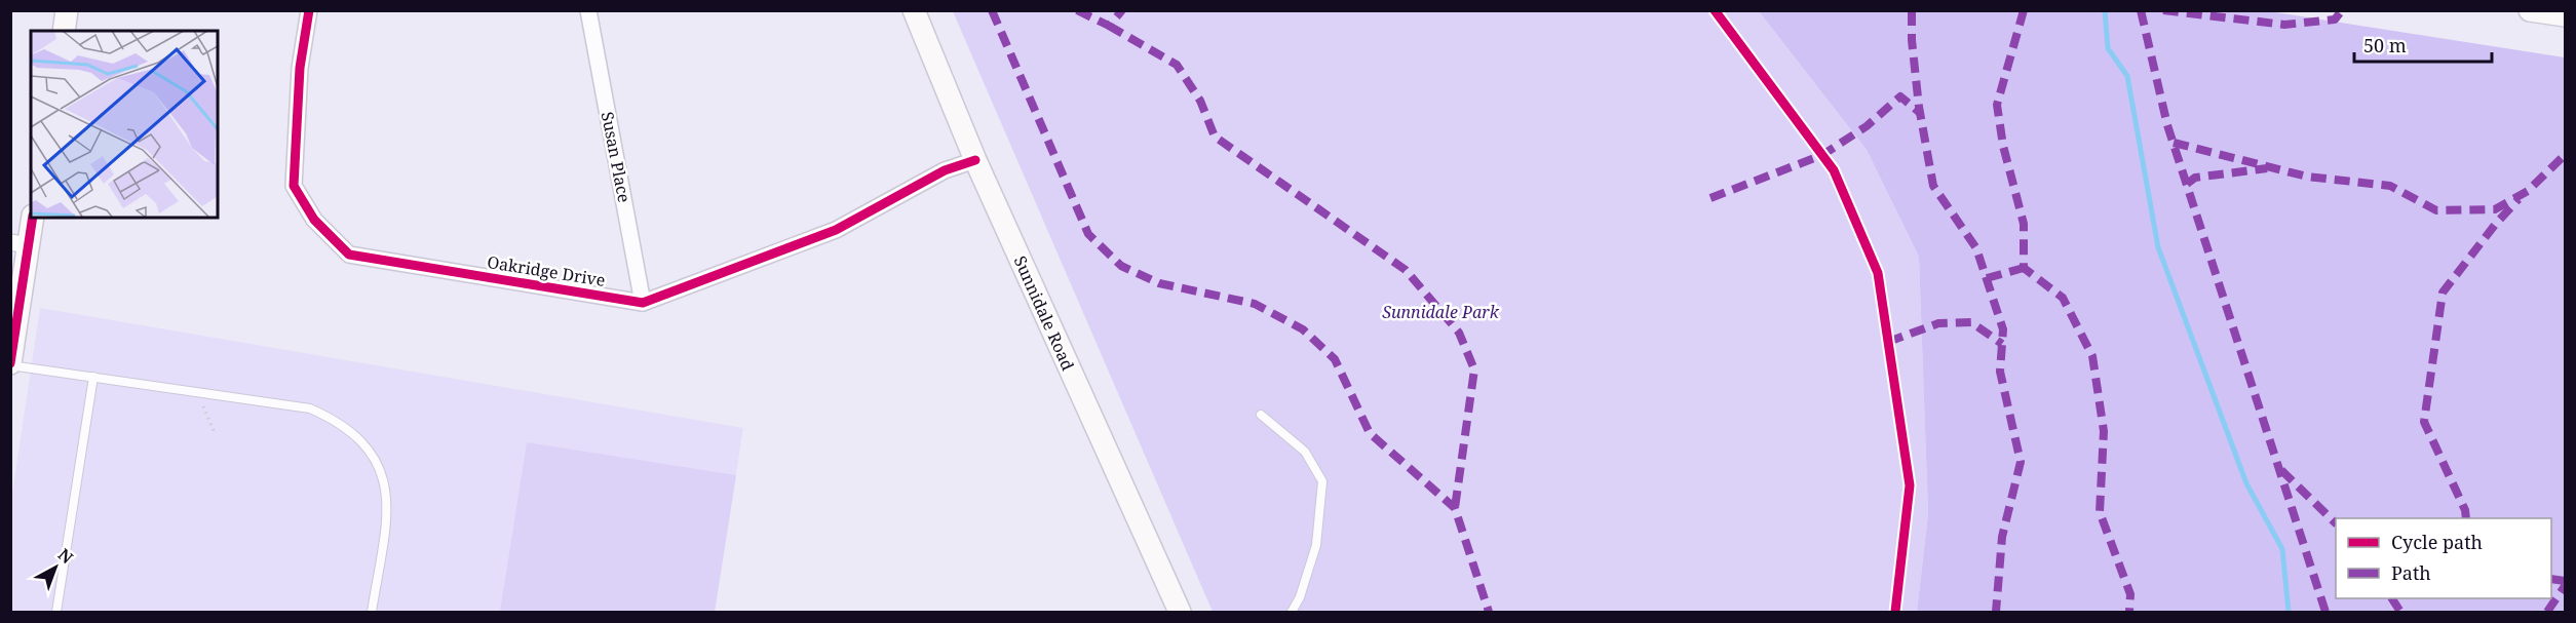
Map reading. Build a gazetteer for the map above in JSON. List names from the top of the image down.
{
  "streets": {
    "main road": ["Sunnidale Road"],
    "street": ["Susan Place", "Oakridge Drive"]
  },
  "crossings": [
    ["Susan Place", "Oakridge Drive"],
    ["Oakridge Drive", "Sunnidale Road"]
  ],
  "parks": ["Sunnidale Park"],
  "legend": ["Cycle path", "Path"],
  "scale_bar": "50 m",
  "north": "top right"
}
